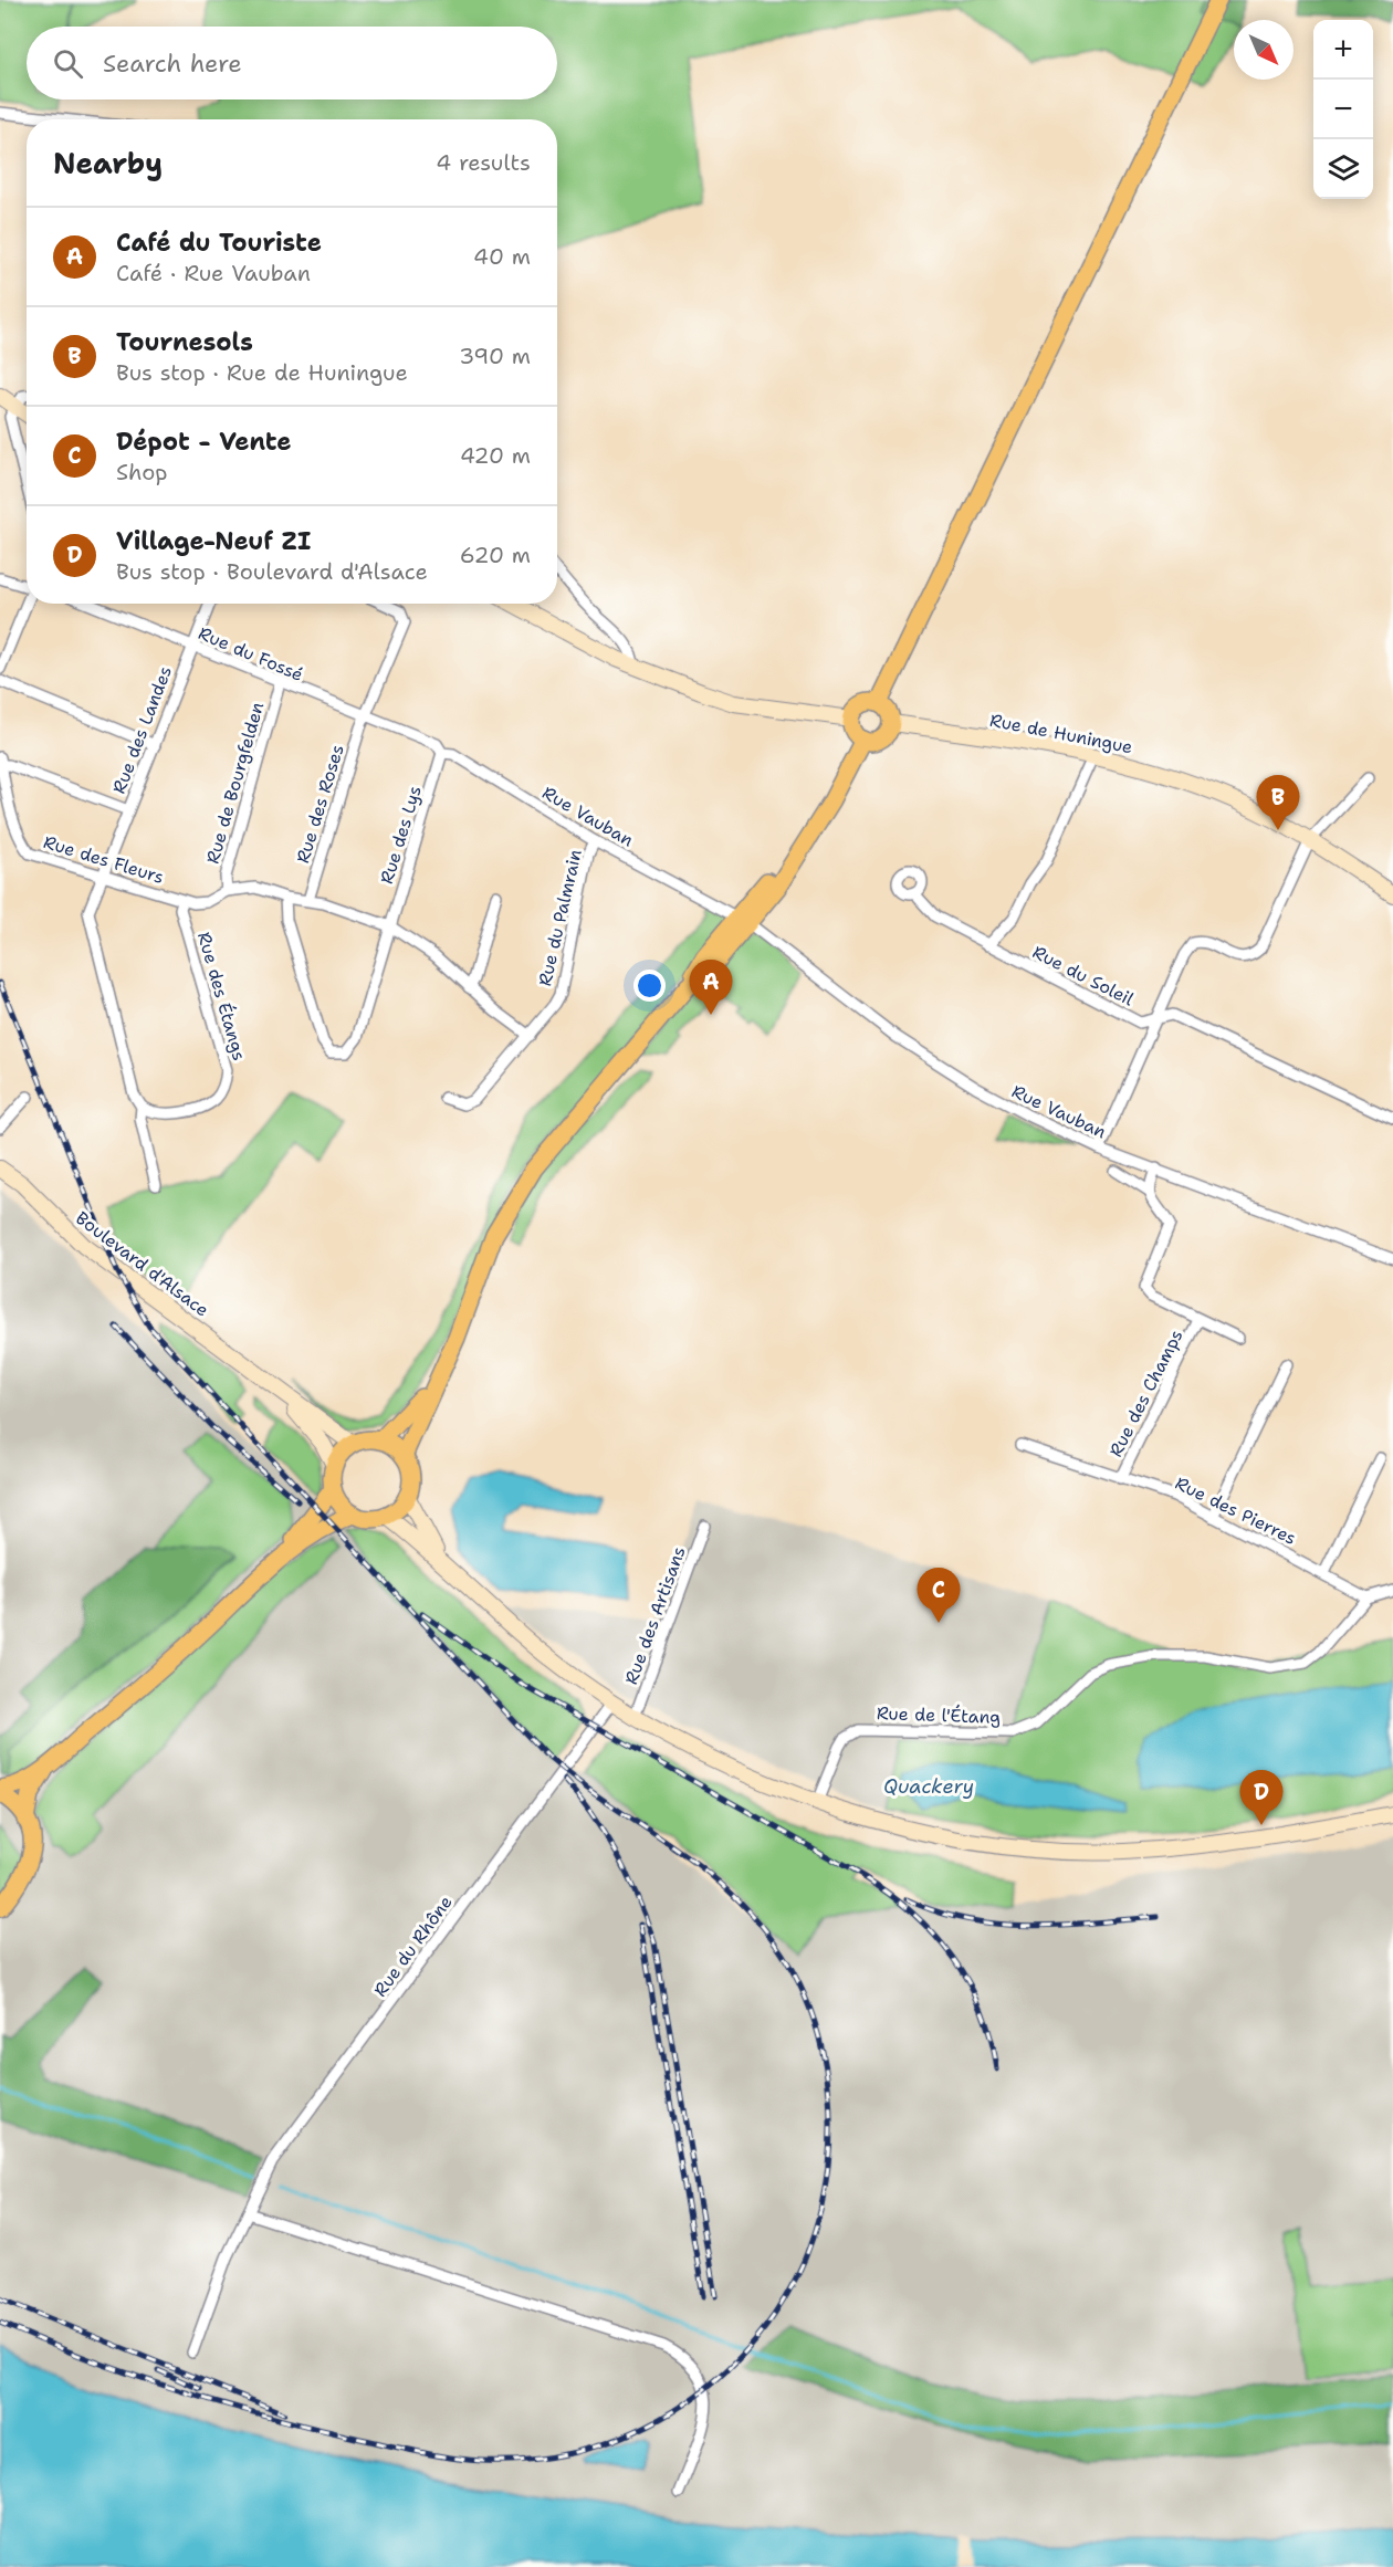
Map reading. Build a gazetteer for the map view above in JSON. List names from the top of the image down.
{
  "streets": {
    "street": [
      "Rue du Fossé",
      "Rue des Landes",
      "Rue de Huningue",
      "Rue de Bourgfelden",
      "Rue des Roses",
      "Rue Vauban",
      "Rue des Lys",
      "Rue des Fleurs",
      "Rue du Palmrain",
      "Rue du Soleil",
      "Rue des Étangs",
      "Boulevard d'Alsace",
      "Rue des Champs",
      "Rue des Pierres",
      "Rue des Artisans",
      "Rue de l'Étang",
      "Rue du Rhône"
    ]
  },
  "crossings": [
    ["Rue du Fossé", "Rue des Landes"],
    ["Rue du Fossé", "Rue de Bourgfelden"],
    ["Rue du Fossé", "Rue des Roses"],
    ["Rue du Fossé", "Rue Vauban"],
    ["Rue des Landes", "Rue des Fleurs"],
    ["Rue de Bourgfelden", "Rue des Fleurs"],
    ["Rue des Roses", "Rue des Fleurs"],
    ["Rue Vauban", "Rue des Lys"],
    ["Rue Vauban", "Rue du Palmrain"],
    ["Rue des Lys", "Rue des Fleurs"],
    ["Rue des Fleurs", "Rue du Palmrain"],
    ["Rue des Fleurs", "Rue des Étangs"],
    ["Rue des Champs", "Rue des Pierres"],
    ["Rue des Pierres", "Rue de l'Étang"]
  ],
  "water": ["Quackery"],
  "north": "bottom right",
  "page": {
    "map_buttons": ["+", "−"],
    "search": "Search here",
    "heading": ["Nearby", "4 results"],
    "list": [
      {
        "mark": "A",
        "name": "Café du Touriste",
        "note": "Café · Rue Vauban",
        "value": "40 m"
      },
      {
        "mark": "B",
        "name": "Tournesols",
        "note": "Bus stop · Rue de Huningue",
        "value": "390 m"
      },
      {
        "mark": "C",
        "name": "Dépot - Vente",
        "note": "Shop",
        "value": "420 m"
      },
      {
        "mark": "D",
        "name": "Village-Neuf ZI",
        "note": "Bus stop · Boulevard d'Alsace",
        "value": "620 m"
      }
    ],
    "pins": [
      "B",
      "A",
      "C",
      "D"
    ]
  }
}
